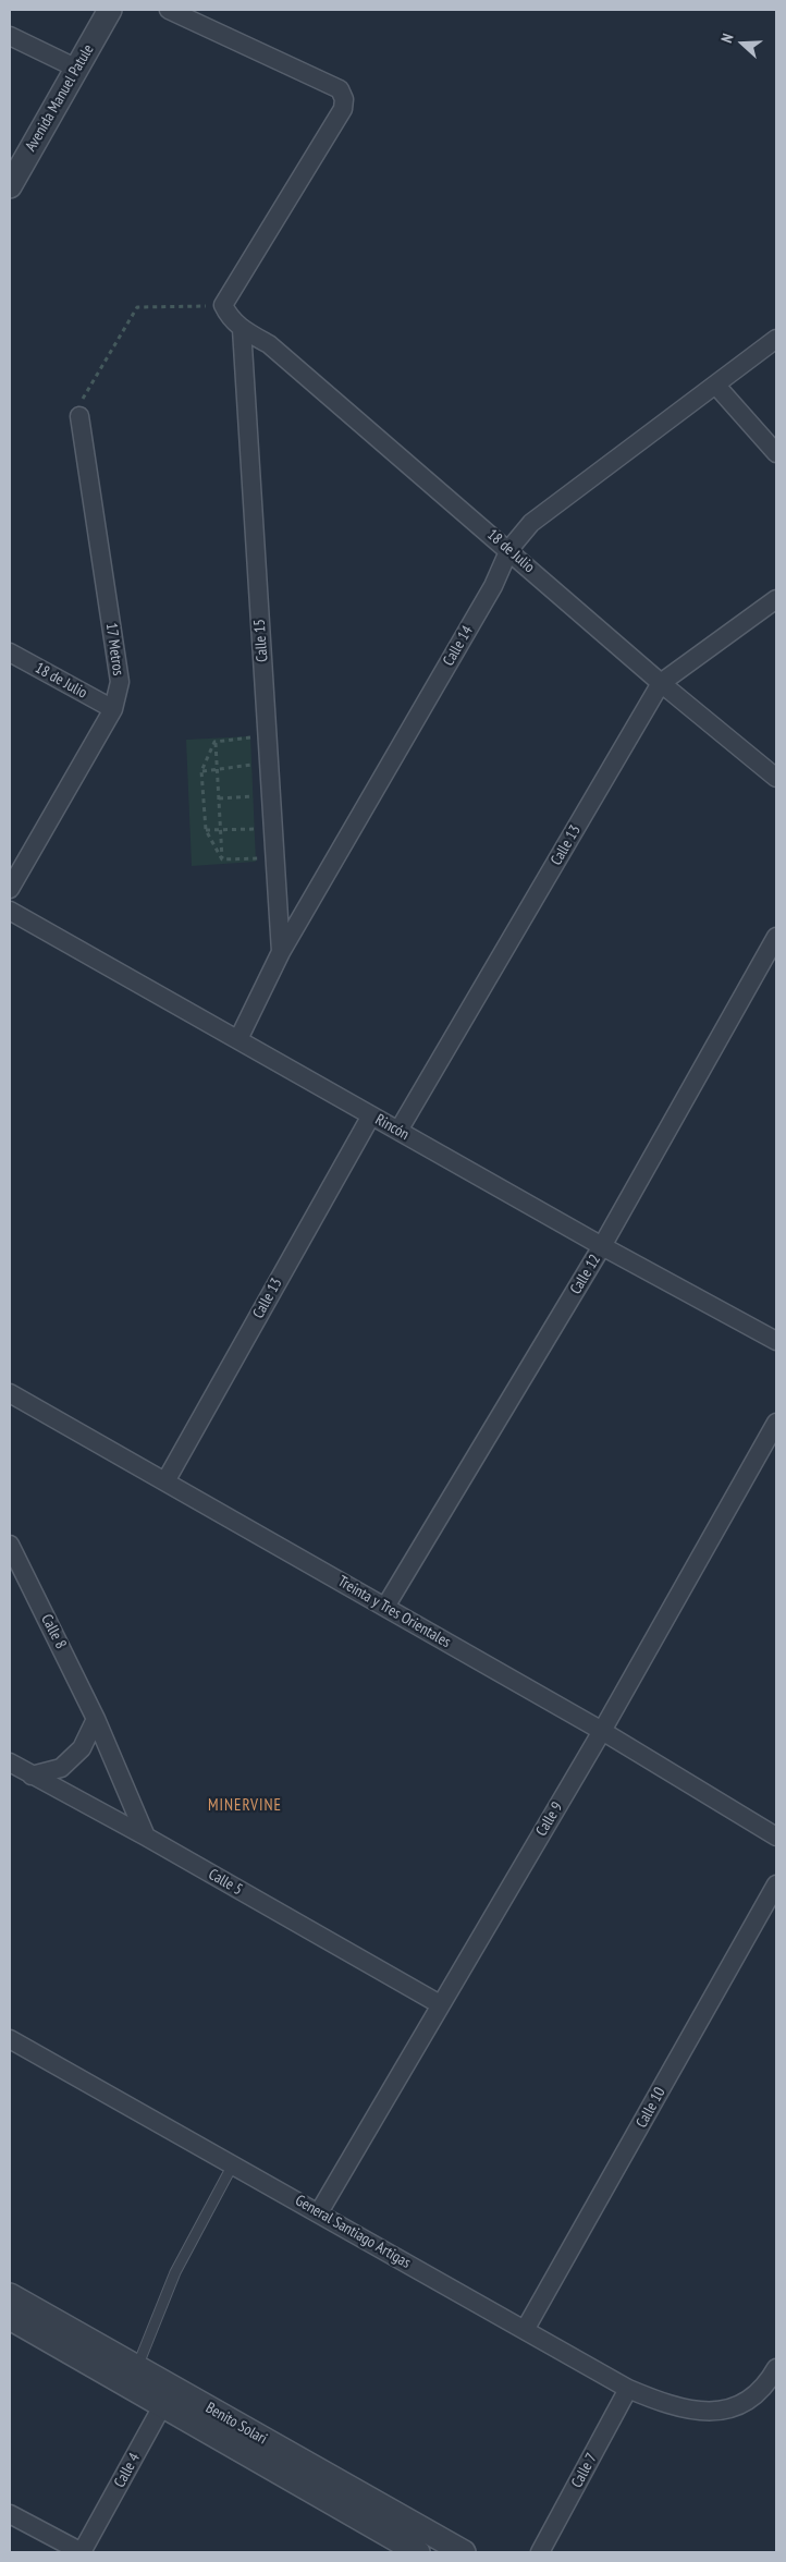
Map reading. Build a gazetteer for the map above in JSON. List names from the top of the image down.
{
  "streets": {
    "street": [
      "Avenida Manuel Patule",
      "18 de Julio",
      "Calle 15",
      "Calle 14",
      "17 Metros",
      "Calle 13",
      "Rincón",
      "Calle 12",
      "Treinta y Tres Orientales",
      "Calle 8",
      "Calle 9",
      "Calle 5",
      "Calle 10",
      "General Santiago Artigas",
      "Benito Solari",
      "Calle 4",
      "Calle 7"
    ]
  },
  "crossings": [
    ["18 de Julio", "Calle 15"],
    ["18 de Julio", "Calle 14"],
    ["18 de Julio", "17 Metros"],
    ["18 de Julio", "Calle 13"],
    ["Calle 15", "Calle 14"],
    ["Calle 14", "Rincón"],
    ["Calle 13", "Rincón"],
    ["Calle 13", "Treinta y Tres Orientales"],
    ["Rincón", "Calle 12"],
    ["Calle 12", "Treinta y Tres Orientales"],
    ["Treinta y Tres Orientales", "Calle 9"],
    ["Calle 8", "Calle 5"],
    ["Calle 9", "Calle 5"],
    ["Calle 9", "General Santiago Artigas"],
    ["Calle 10", "General Santiago Artigas"],
    ["General Santiago Artigas", "Calle 7"],
    ["Benito Solari", "Calle 4"]
  ],
  "districts": ["MINERVINE"],
  "north": "left"
}
